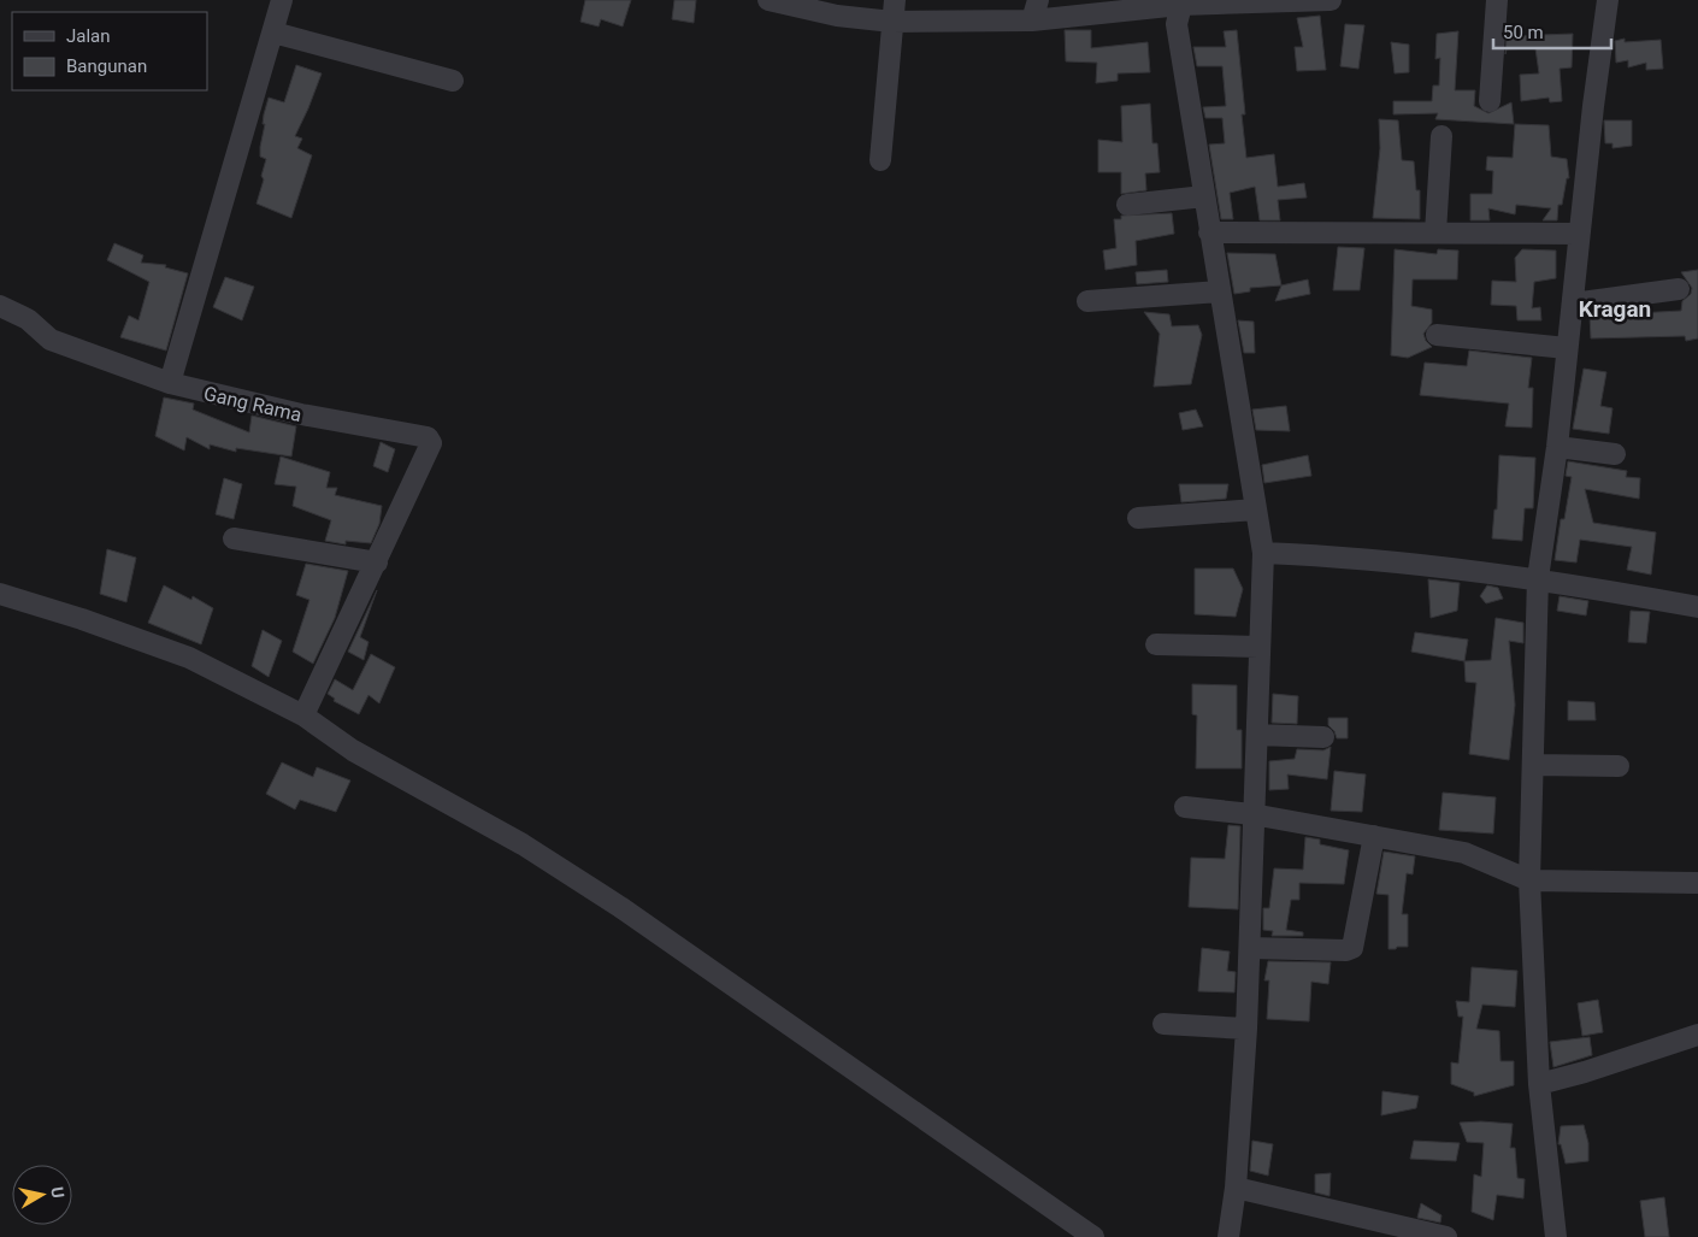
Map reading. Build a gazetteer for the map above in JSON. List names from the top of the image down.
{
  "streets": {
    "street": ["Gang Rama"]
  },
  "districts": ["Kragan"],
  "legend": ["Jalan", "Bangunan"],
  "scale_bar": "50 m",
  "north": "right"
}
